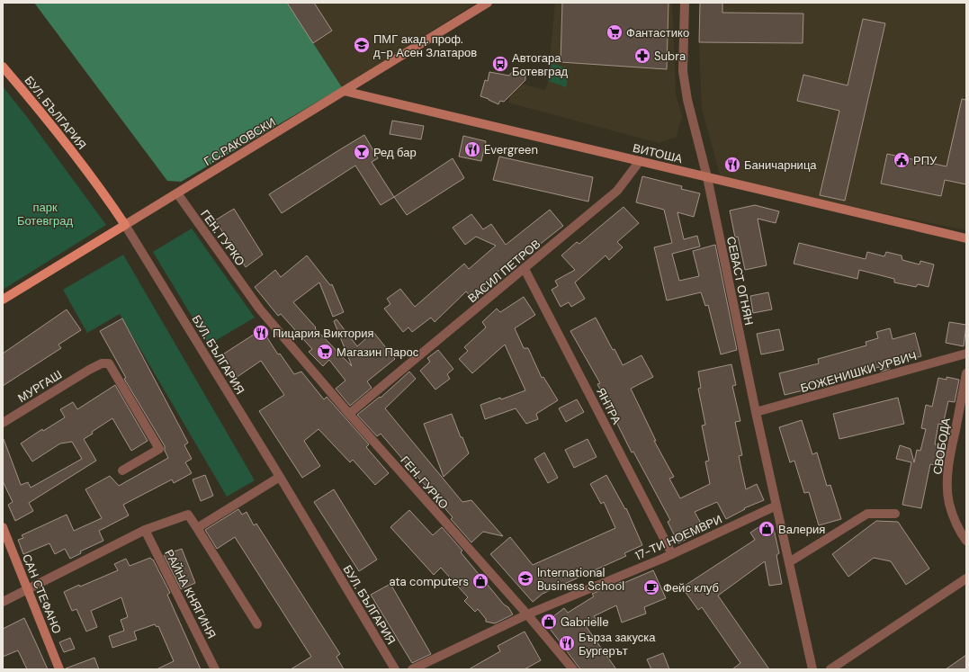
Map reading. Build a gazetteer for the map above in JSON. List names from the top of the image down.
{
  "streets": {
    "main road": ["БУЛ. БЪЛГАРИЯ", "Г.С.РАКОВСКИ"],
    "street": [
      "ВИТОША",
      "ГЕН. ГУРКО",
      "ВАСИЛ ПЕТРОВ",
      "СЕВАСТ ОГНЯН",
      "БОЖЕНИШКИ УРВИЧ",
      "МУРГАШ",
      "ЯНТРА",
      "СВОБОДА",
      "17-ТИ НОЕМВРИ",
      "САН СТЕФАНО",
      "РАЙНА КНЯГИНЯ"
    ]
  },
  "crossings": [
    ["БУЛ. БЪЛГАРИЯ", "Г.С.РАКОВСКИ"],
    ["Г.С.РАКОВСКИ", "ВИТОША"],
    ["Г.С.РАКОВСКИ", "ГЕН. ГУРКО"],
    ["ВИТОША", "ВАСИЛ ПЕТРОВ"],
    ["ВИТОША", "СЕВАСТ ОГНЯН"],
    ["ГЕН. ГУРКО", "ВАСИЛ ПЕТРОВ"],
    ["ГЕН. ГУРКО", "17-ТИ НОЕМВРИ"],
    ["ВАСИЛ ПЕТРОВ", "ЯНТРА"],
    ["СЕВАСТ ОГНЯН", "БОЖЕНИШКИ УРВИЧ"],
    ["СЕВАСТ ОГНЯН", "17-ТИ НОЕМВРИ"],
    ["ЯНТРА", "17-ТИ НОЕМВРИ"]
  ],
  "parks": ["парк Ботевград"],
  "places": {
    "supermarket": ["Фантастико", "Магазин Парос"],
    "school or university": ["ПМГ акад. проф. д-р Асен Златаров", "International Business School"],
    "pharmacy": ["Subra"],
    "bus stop": ["Автогара Ботевград"],
    "restaurant": [
      "Evergreen",
      "Баничарница",
      "Пицария Виктория",
      "Бърза закуска Бургерът"
    ],
    "bar": ["Ред бар"],
    "public building": ["РПУ"],
    "shop": ["Валерия", "ata computers", "Gabrielle"],
    "cafe": ["Фейс клуб"]
  }
}
